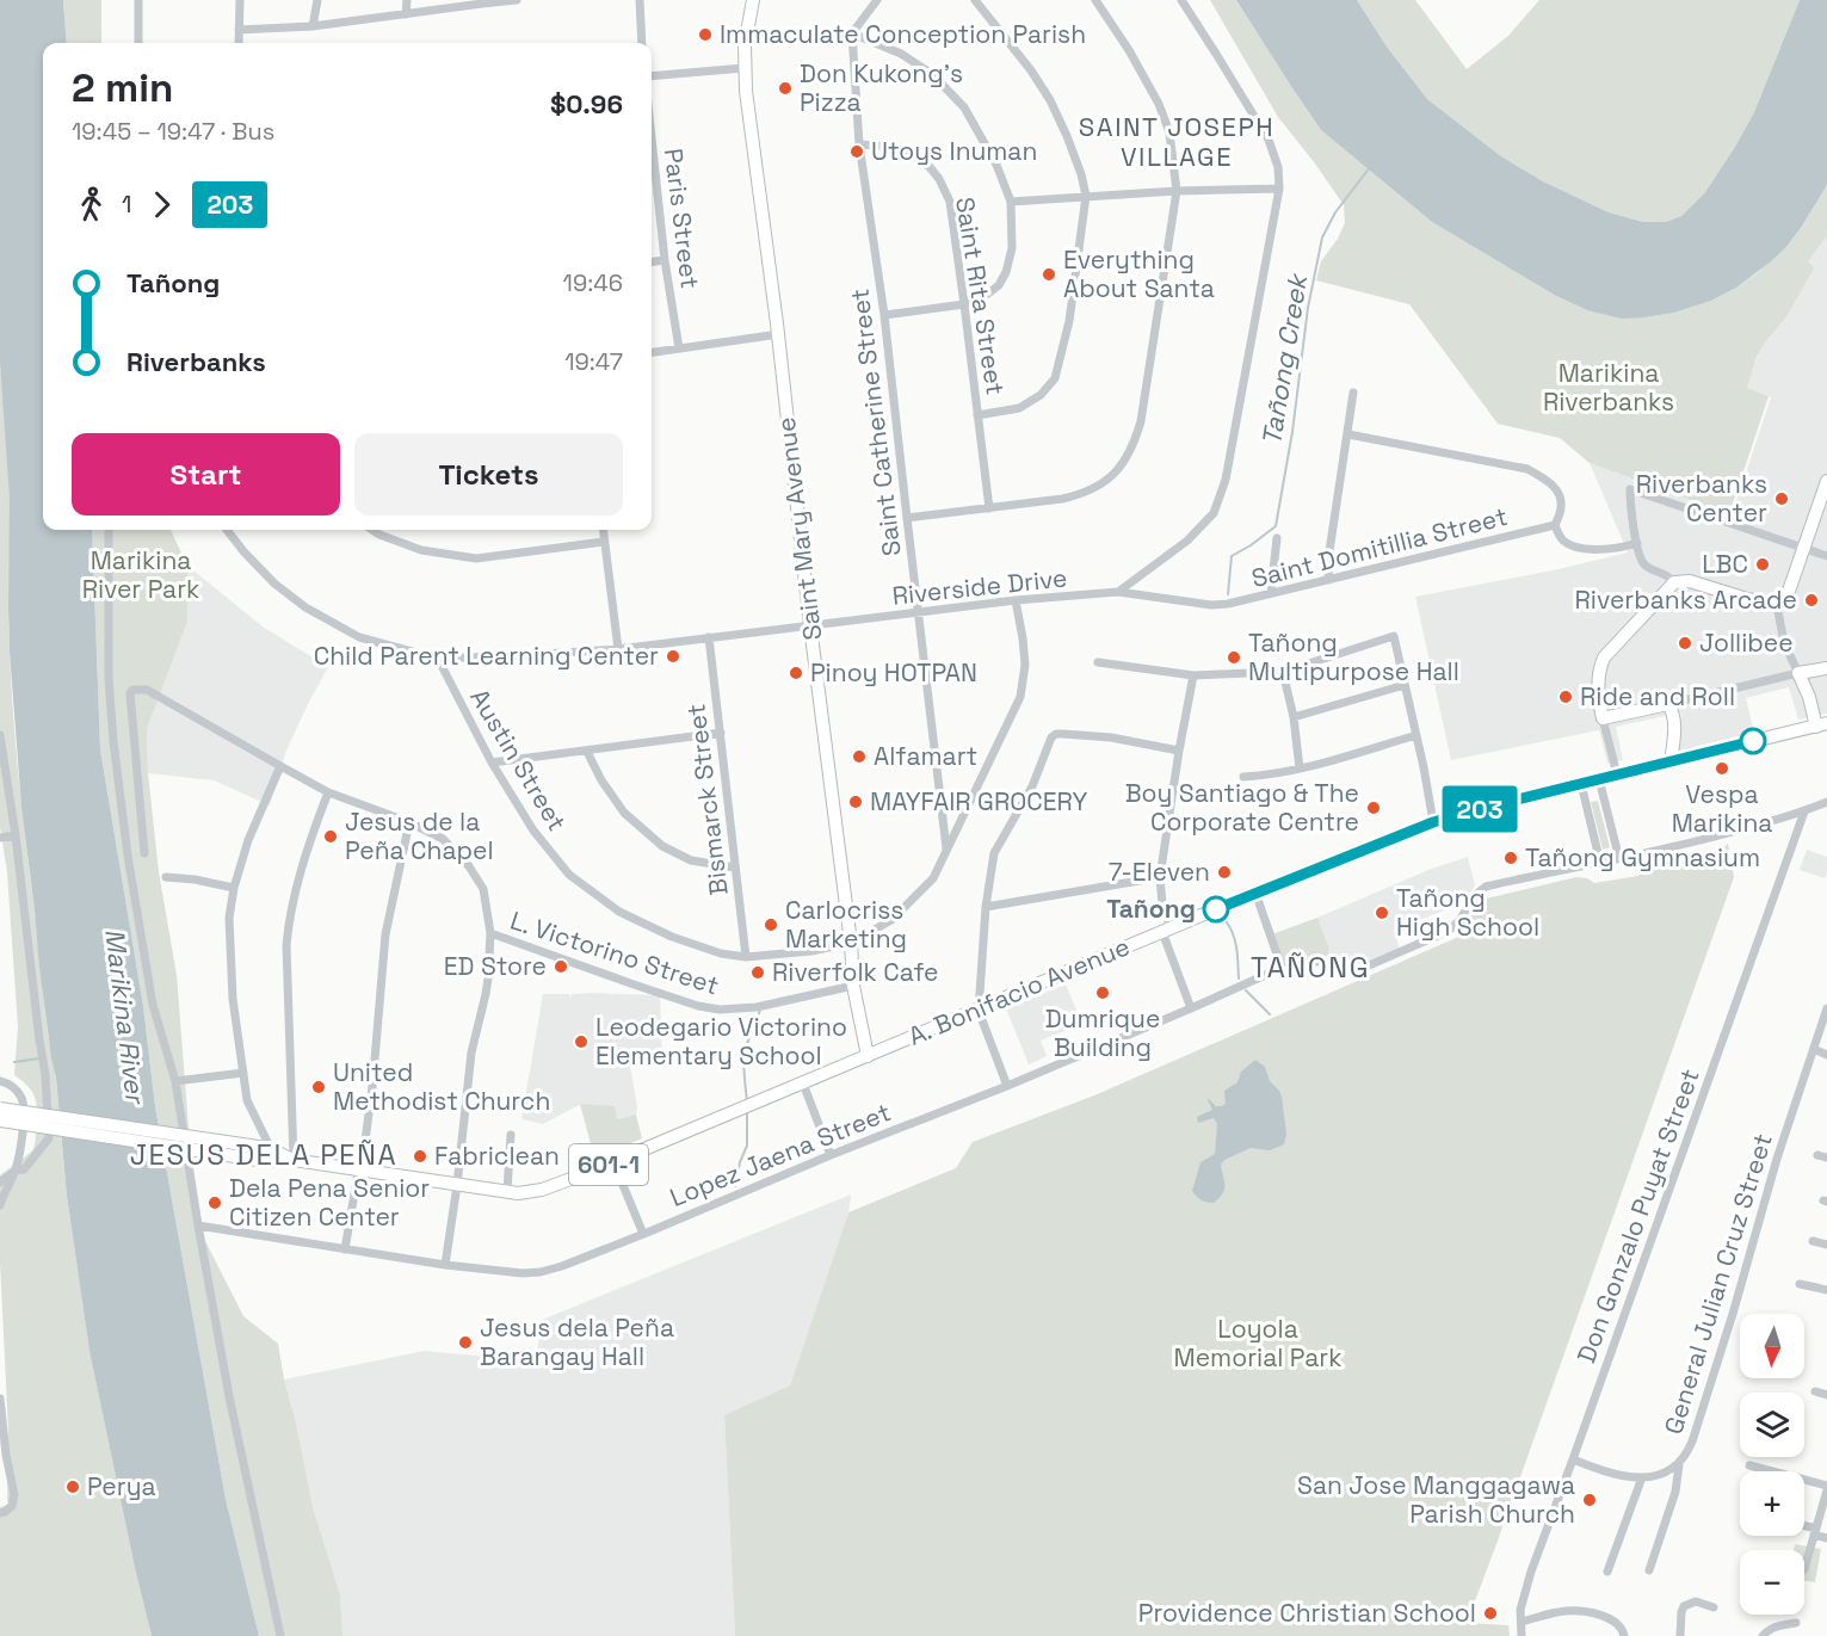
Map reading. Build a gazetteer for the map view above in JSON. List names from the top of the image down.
{
  "streets": {
    "main road": ["Saint Mary Avenue", "A. Bonifacio Avenue", "601-1"],
    "street": [
      "Paris Street",
      "Saint Rita Street",
      "Saint Catherine Street",
      "Saint Domitillia Street",
      "Riverside Drive",
      "Austin Street",
      "Bismarck Street",
      "L. Victorino Street",
      "Lopez Jaena Street",
      "Don Gonzalo Puyat Street",
      "General Julian Cruz Street"
    ]
  },
  "crossings": [
    ["Saint Rita Street", "Saint Catherine Street"],
    ["Saint Catherine Street", "Riverside Drive"],
    ["Saint Catherine Street", "Austin Street"],
    ["Saint Mary Avenue", "Riverside Drive"],
    ["Saint Mary Avenue", "Austin Street"],
    ["Saint Mary Avenue", "L. Victorino Street"],
    ["Saint Mary Avenue", "A. Bonifacio Avenue"],
    ["Saint Domitillia Street", "Riverside Drive"],
    ["Riverside Drive", "Austin Street"],
    ["Riverside Drive", "Bismarck Street"],
    ["Austin Street", "Bismarck Street"],
    ["Lopez Jaena Street", "Don Gonzalo Puyat Street"],
    ["Don Gonzalo Puyat Street", "General Julian Cruz Street"]
  ],
  "districts": ["SAINT JOSEPH VILLAGE", "TAÑONG", "JESUS DELA PEÑA"],
  "water": ["Tañong Creek", "Marikina River"],
  "parks": ["Marikina Riverbanks", "Marikina River Park", "Loyola Memorial Park"],
  "places": [
    "Immaculate Conception Parish",
    "Don Kukong's Pizza",
    "Utoys Inuman",
    "Everything About Santa",
    "Riverbanks Center",
    "LBC",
    "Riverbanks Arcade",
    "Jollibee",
    "Child Parent Learning Center",
    "Tañong Multipurpose Hall",
    "Pinoy HOTPAN",
    "Ride and Roll",
    "Alfamart",
    "Vespa Marikina",
    "MAYFAIR GROCERY",
    "Boy Santiago & The Corporate Centre",
    "Jesus de la Peña Chapel",
    "Tañong Gymnasium",
    "7-Eleven",
    "Tañong",
    "Tañong High School",
    "Carlocriss Marketing",
    "ED Store",
    "Riverfolk Cafe",
    "Dumrique Building",
    "Leodegario Victorino Elementary School",
    "United Methodist Church",
    "Fabriclean",
    "Dela Pena Senior Citizen Center",
    "Jesus dela Peña Barangay Hall",
    "Perya",
    "San Jose Manggagawa Parish Church",
    "Providence Christian School"
  ],
  "lines": ["bus line 203"],
  "north": "bottom",
  "page": {
    "on_map": "203",
    "heading": ["2 min", "19:45 – 19:47 · Bus", "$0.96"],
    "legs": ["1", "203"],
    "list": [
      {
        "name": "Tañong",
        "value": "19:46"
      },
      {
        "name": "Riverbanks",
        "value": "19:47"
      }
    ],
    "buttons": ["Start", "Tickets"],
    "map_buttons": ["+", "−"]
  }
}
